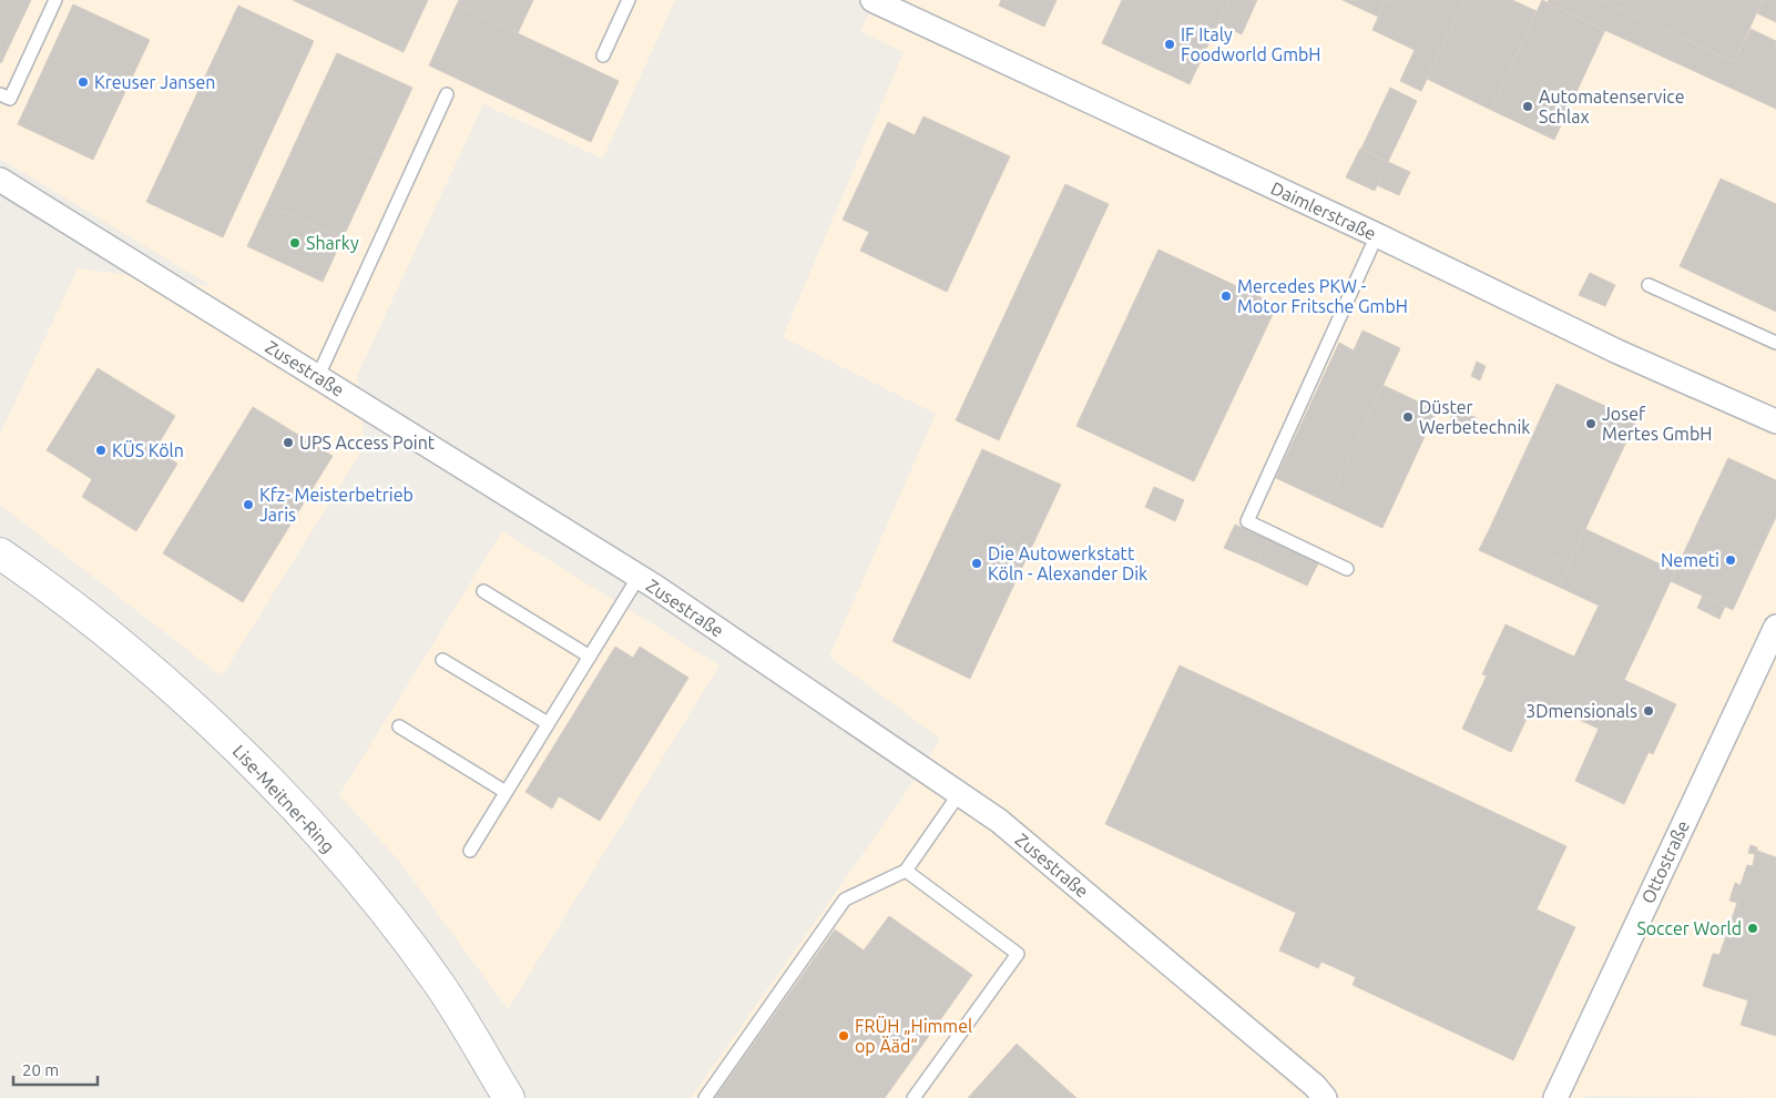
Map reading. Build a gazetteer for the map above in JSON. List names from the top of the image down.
{
  "streets": {
    "main road": ["Lise-Meitner-Ring"],
    "street": ["Daimlerstraße", "Zusestraße", "Ottostraße"]
  },
  "places": [
    "IF Italy Foodworld GmbH",
    "Kreuser Jansen",
    "Automatenservice Schlax",
    "Sharky",
    "Mercedes PKW - Motor Fritsche GmbH",
    "Düster Werbetechnik",
    "Josef Mertes GmbH",
    "UPS Access Point",
    "KÜS Köln",
    "Kfz- Meisterbetrieb Jaris",
    "Nemeti",
    "Die Autowerkstatt Köln - Alexander Dik",
    "3Dmensionals",
    "Soccer World",
    "FRÜH „Himmel op Ääd“"
  ],
  "scale_bar": "20 m"
}
